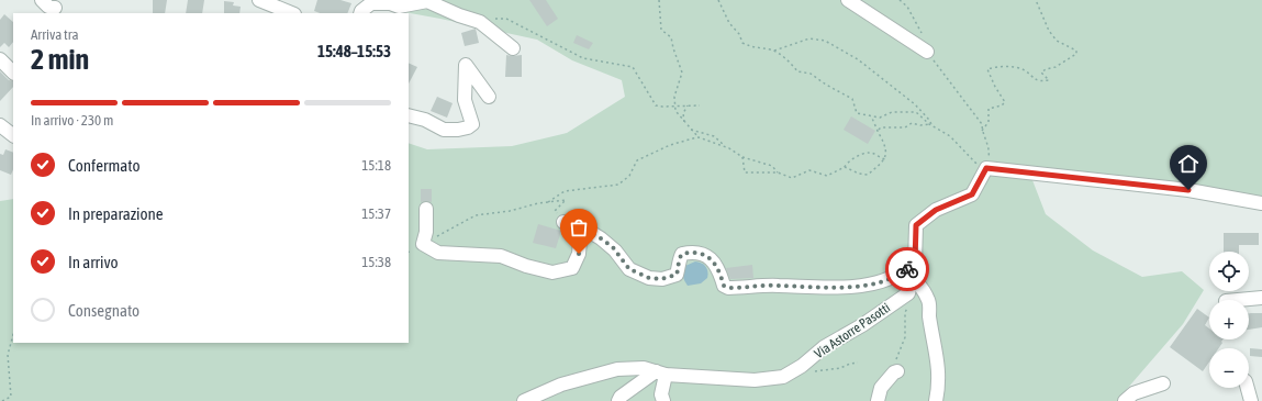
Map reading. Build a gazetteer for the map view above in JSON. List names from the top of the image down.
{
  "streets": {
    "street": ["Via Astorre Pasotti"]
  },
  "page": {
    "heading": ["2 min", "Arriva tra", "15:48–15:53"],
    "bar": "In arrivo · 230 m",
    "list": [
      ["Confermato", "15:18"],
      ["In preparazione", "15:37"],
      ["In arrivo", "15:38"],
      "Consegnato"
    ],
    "map_buttons": ["+", "−"]
  }
}
